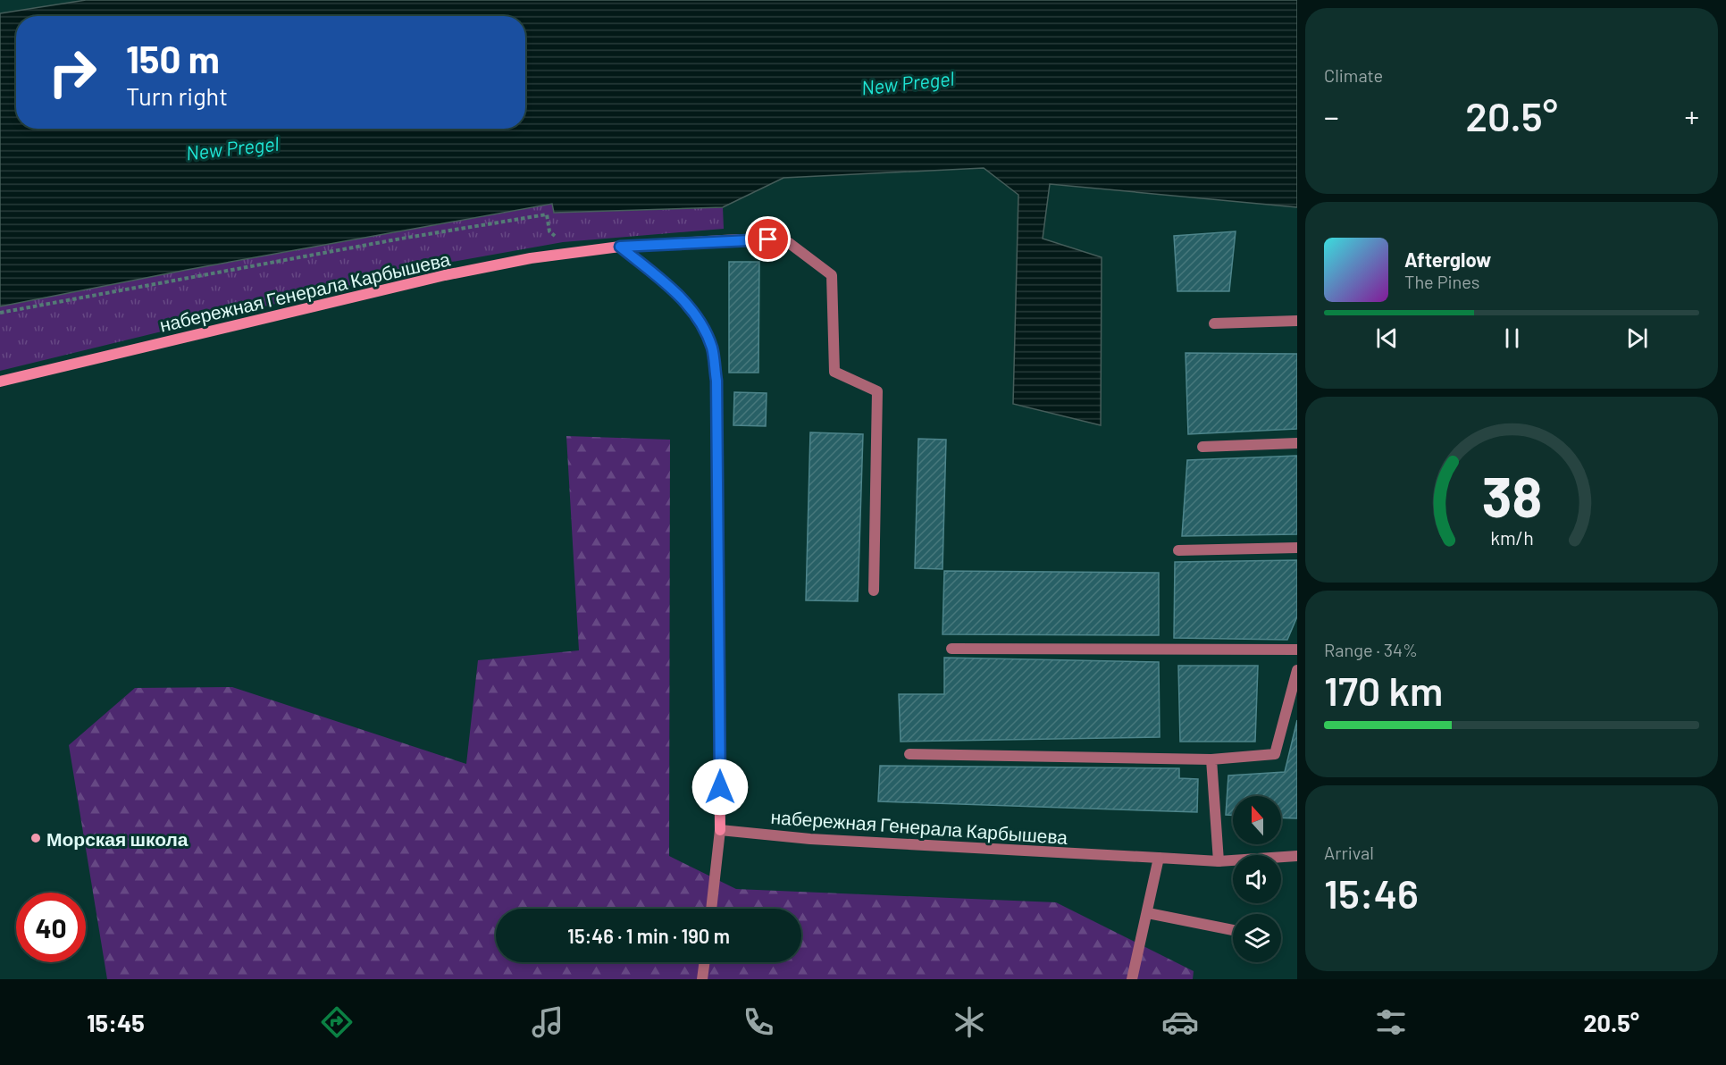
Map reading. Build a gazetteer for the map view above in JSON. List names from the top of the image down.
{
  "streets": {
    "street": ["набережная Генерала Карбышева"]
  },
  "water": ["New Pregel"],
  "places": ["Морская школа"],
  "north": "top",
  "page": {
    "tile": [
      "Climate",
      ["Range · 34%", "170 km"],
      ["Arrival", "15:46"]
    ],
    "turn": ["150 m", "Turn right"],
    "heat": ["−", "20.5°", "+"],
    "song": ["Afterglow", "The Pines"],
    "limit": "40",
    "trip": "15:46 · 1 min · 190 m",
    "tabs": ["15:45", "20.5°"],
    "gauge": ["38", "km/h"]
  }
}
